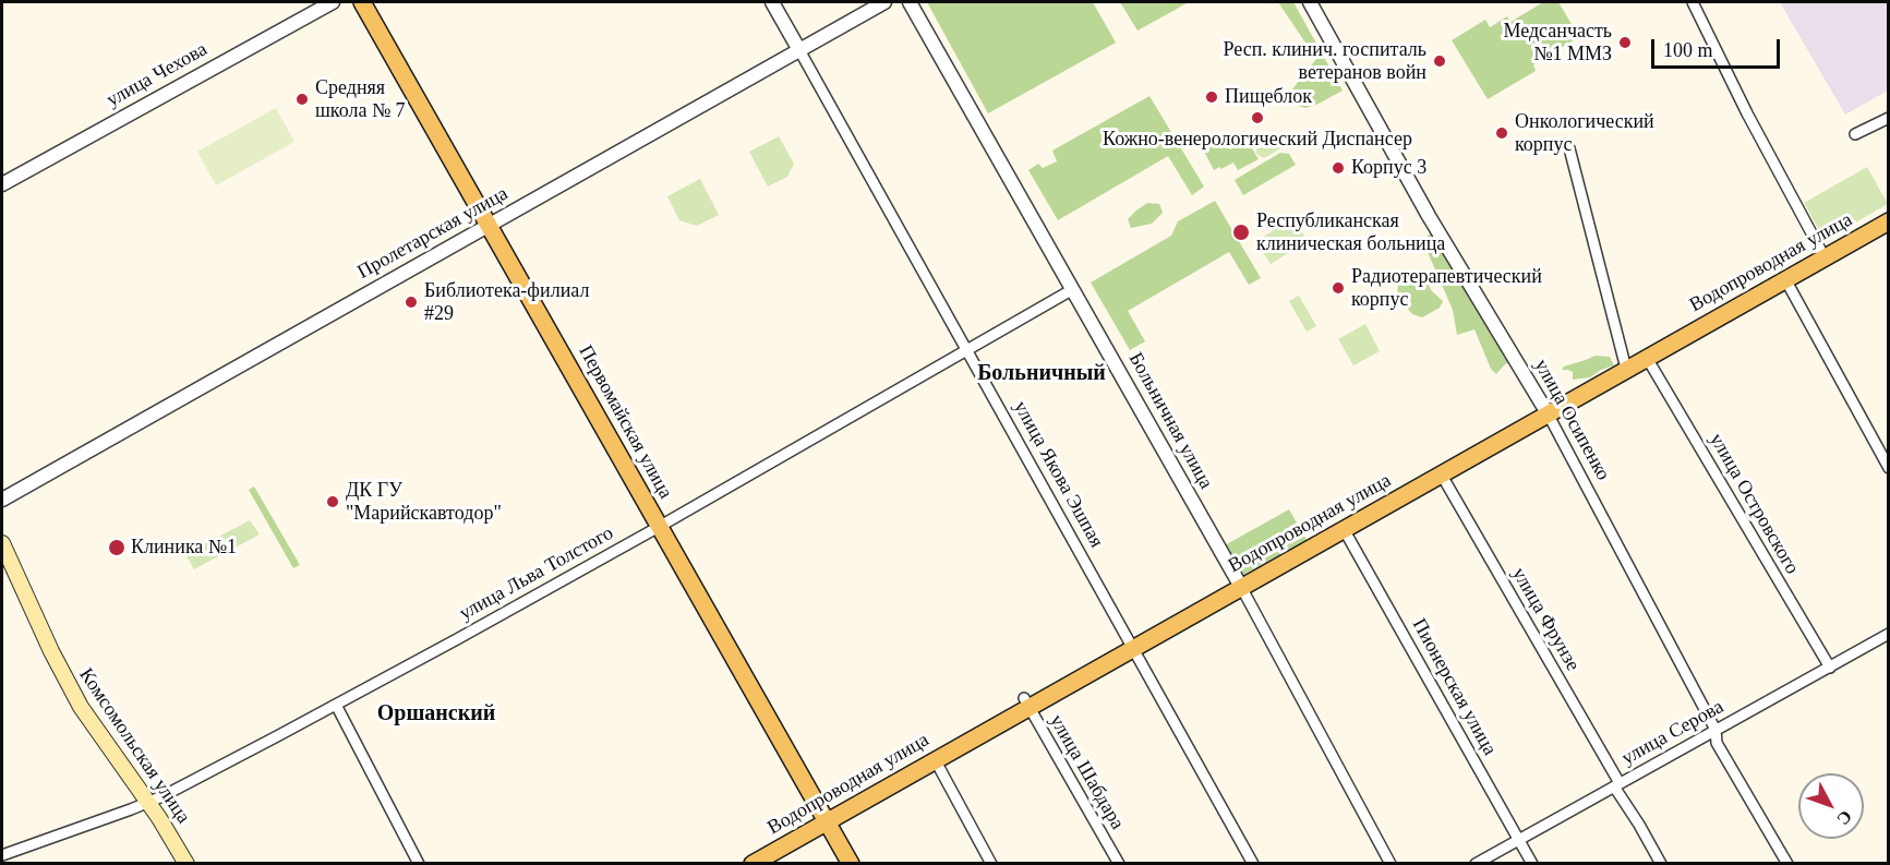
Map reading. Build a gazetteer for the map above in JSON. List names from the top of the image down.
{
  "streets": {
    "main road": ["Водопроводная улица", "Первомайская улица", "Комсомольская улица"],
    "street": [
      "улица Чехова",
      "Пролетарская улица",
      "улица Осипенко",
      "Больничная улица",
      "улица Якова Эшпая",
      "улица Островского",
      "улица Льва Толстого",
      "улица Фрунзе",
      "Пионерская улица",
      "улица Серова",
      "улица Шабдара"
    ]
  },
  "crossings": [
    ["Пролетарская улица", "Первомайская улица"],
    ["Пролетарская улица", "улица Якова Эшпая"],
    ["Водопроводная улица", "улица Осипенко"],
    ["Водопроводная улица", "Больничная улица"],
    ["Водопроводная улица", "Первомайская улица"],
    ["Водопроводная улица", "улица Якова Эшпая"],
    ["Водопроводная улица", "улица Островского"],
    ["Водопроводная улица", "улица Фрунзе"],
    ["Водопроводная улица", "Пионерская улица"],
    ["Водопроводная улица", "улица Шабдара"],
    ["улица Осипенко", "улица Серова"],
    ["Больничная улица", "улица Льва Толстого"],
    ["Первомайская улица", "улица Льва Толстого"],
    ["улица Якова Эшпая", "улица Льва Толстого"],
    ["улица Островского", "улица Серова"],
    ["улица Льва Толстого", "Комсомольская улица"],
    ["улица Фрунзе", "улица Серова"],
    ["Пионерская улица", "улица Серова"]
  ],
  "districts": ["Больничный", "Оршанский"],
  "places": [
    "Медсанчасть №1 ММЗ",
    "Респ. клинич. госпиталь ветеранов войн",
    "Пищеблок",
    "Средняя школа № 7",
    "Кожно-венерологический Диспансер",
    "Онкологический корпус",
    "Корпус 3",
    "Республиканская клиническая больница",
    "Радиотерапевтический корпус",
    "Библиотека-филиал #29",
    "ДК ГУ \"Марийскавтодор\"",
    "Клиника №1"
  ],
  "scale_bar": "100 m",
  "north": "bottom right"
}
